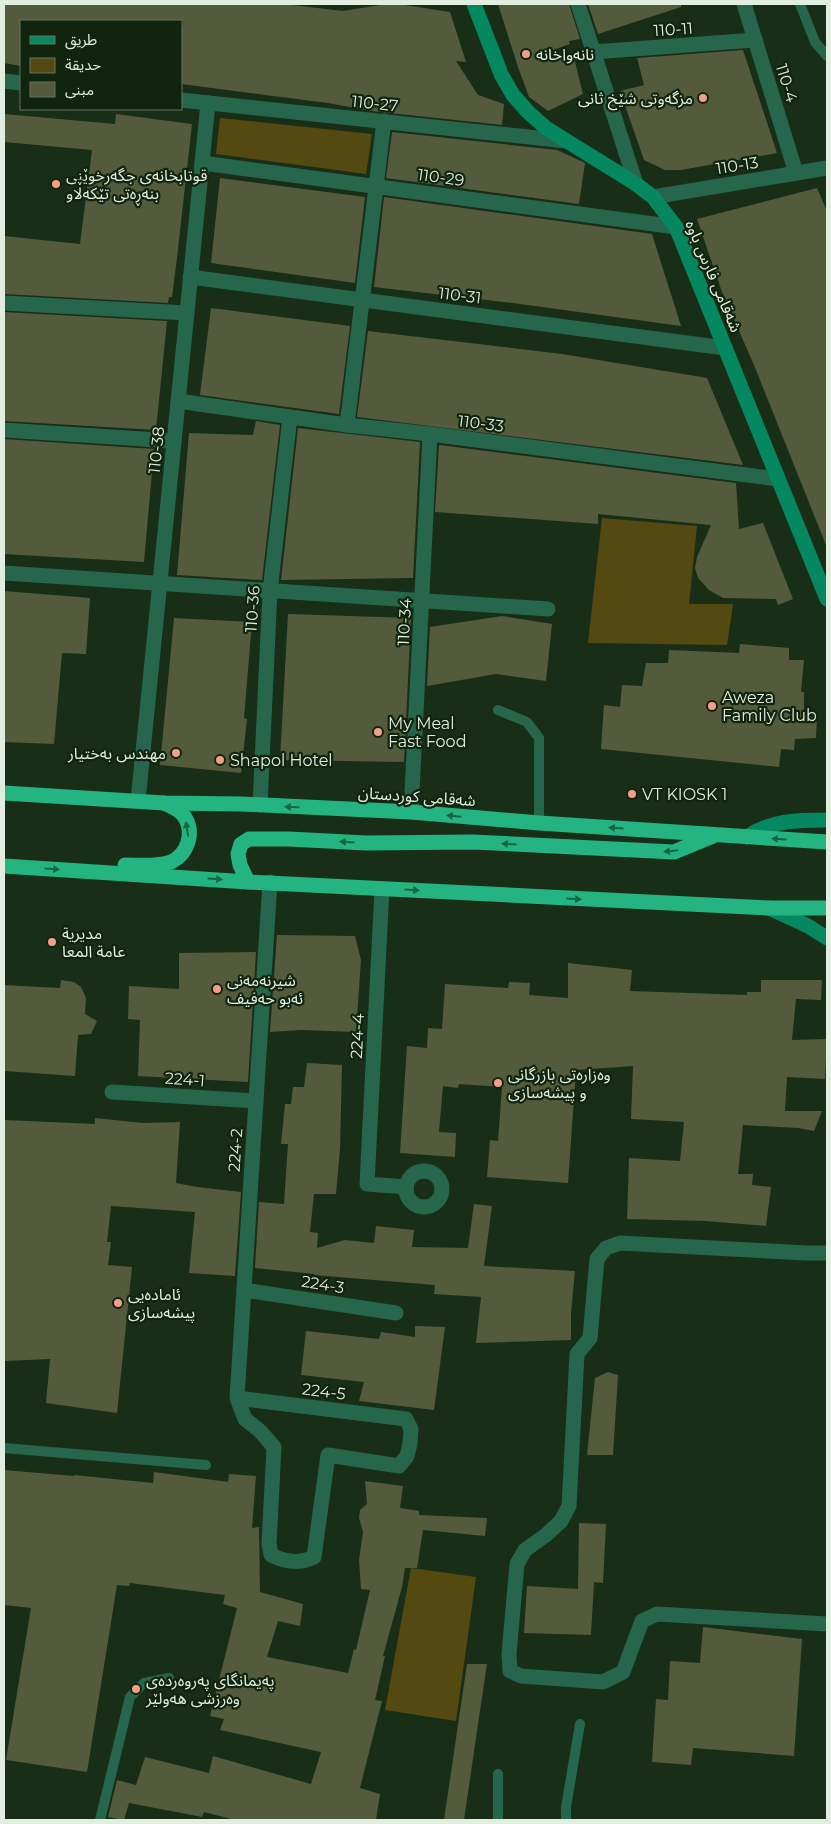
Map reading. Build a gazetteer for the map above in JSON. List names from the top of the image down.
{
  "streets": {
    "highway": ["شەقامی کوردستان"],
    "street": [
      "110-11",
      "110-4",
      "110-27",
      "110-13",
      "110-29",
      "شەقامی فارس باوە",
      "110-31",
      "110-33",
      "110-38",
      "110-36",
      "110-34",
      "224-4",
      "224-1",
      "224-2",
      "224-3",
      "224-5"
    ]
  },
  "crossings": [
    ["110-11", "110-4"],
    ["110-4", "110-13"],
    ["110-27", "شەقامی فارس باوە"],
    ["110-27", "110-38"],
    ["110-13", "شەقامی فارس باوە"],
    ["110-29", "شەقامی فارس باوە"],
    ["110-29", "110-38"],
    ["شەقامی فارس باوە", "110-31"],
    ["شەقامی فارس باوە", "110-33"],
    ["110-31", "110-38"],
    ["110-33", "110-38"],
    ["110-33", "110-36"],
    ["110-33", "110-34"],
    ["110-38", "شەقامی کوردستان"],
    ["110-36", "شەقامی کوردستان"],
    ["110-34", "شەقامی کوردستان"],
    ["224-1", "224-2"],
    ["224-2", "224-3"],
    ["224-2", "224-5"]
  ],
  "places": [
    "نانەواخانە",
    "مزگەوتی شێخ ثانی",
    "قوتابخانەی جگەرخوێنی بنەڕەتی تێکەڵاو",
    "Aweza Family Club",
    "My Meal Fast Food",
    "مهندس بەختیار",
    "Shapol Hotel",
    "VT KIOSK 1",
    "مدیریة عامة المعا",
    "شیرنەمەنی ئەبو حەفیف",
    "وەزارەتی بازرگانی و پیشەسازی",
    "ئامادەیی پیشەسازی",
    "پەیمانگای پەروەردەی وەرزشی هەولێر"
  ],
  "legend": ["طريق", "حديقة", "مبنى"]
}
